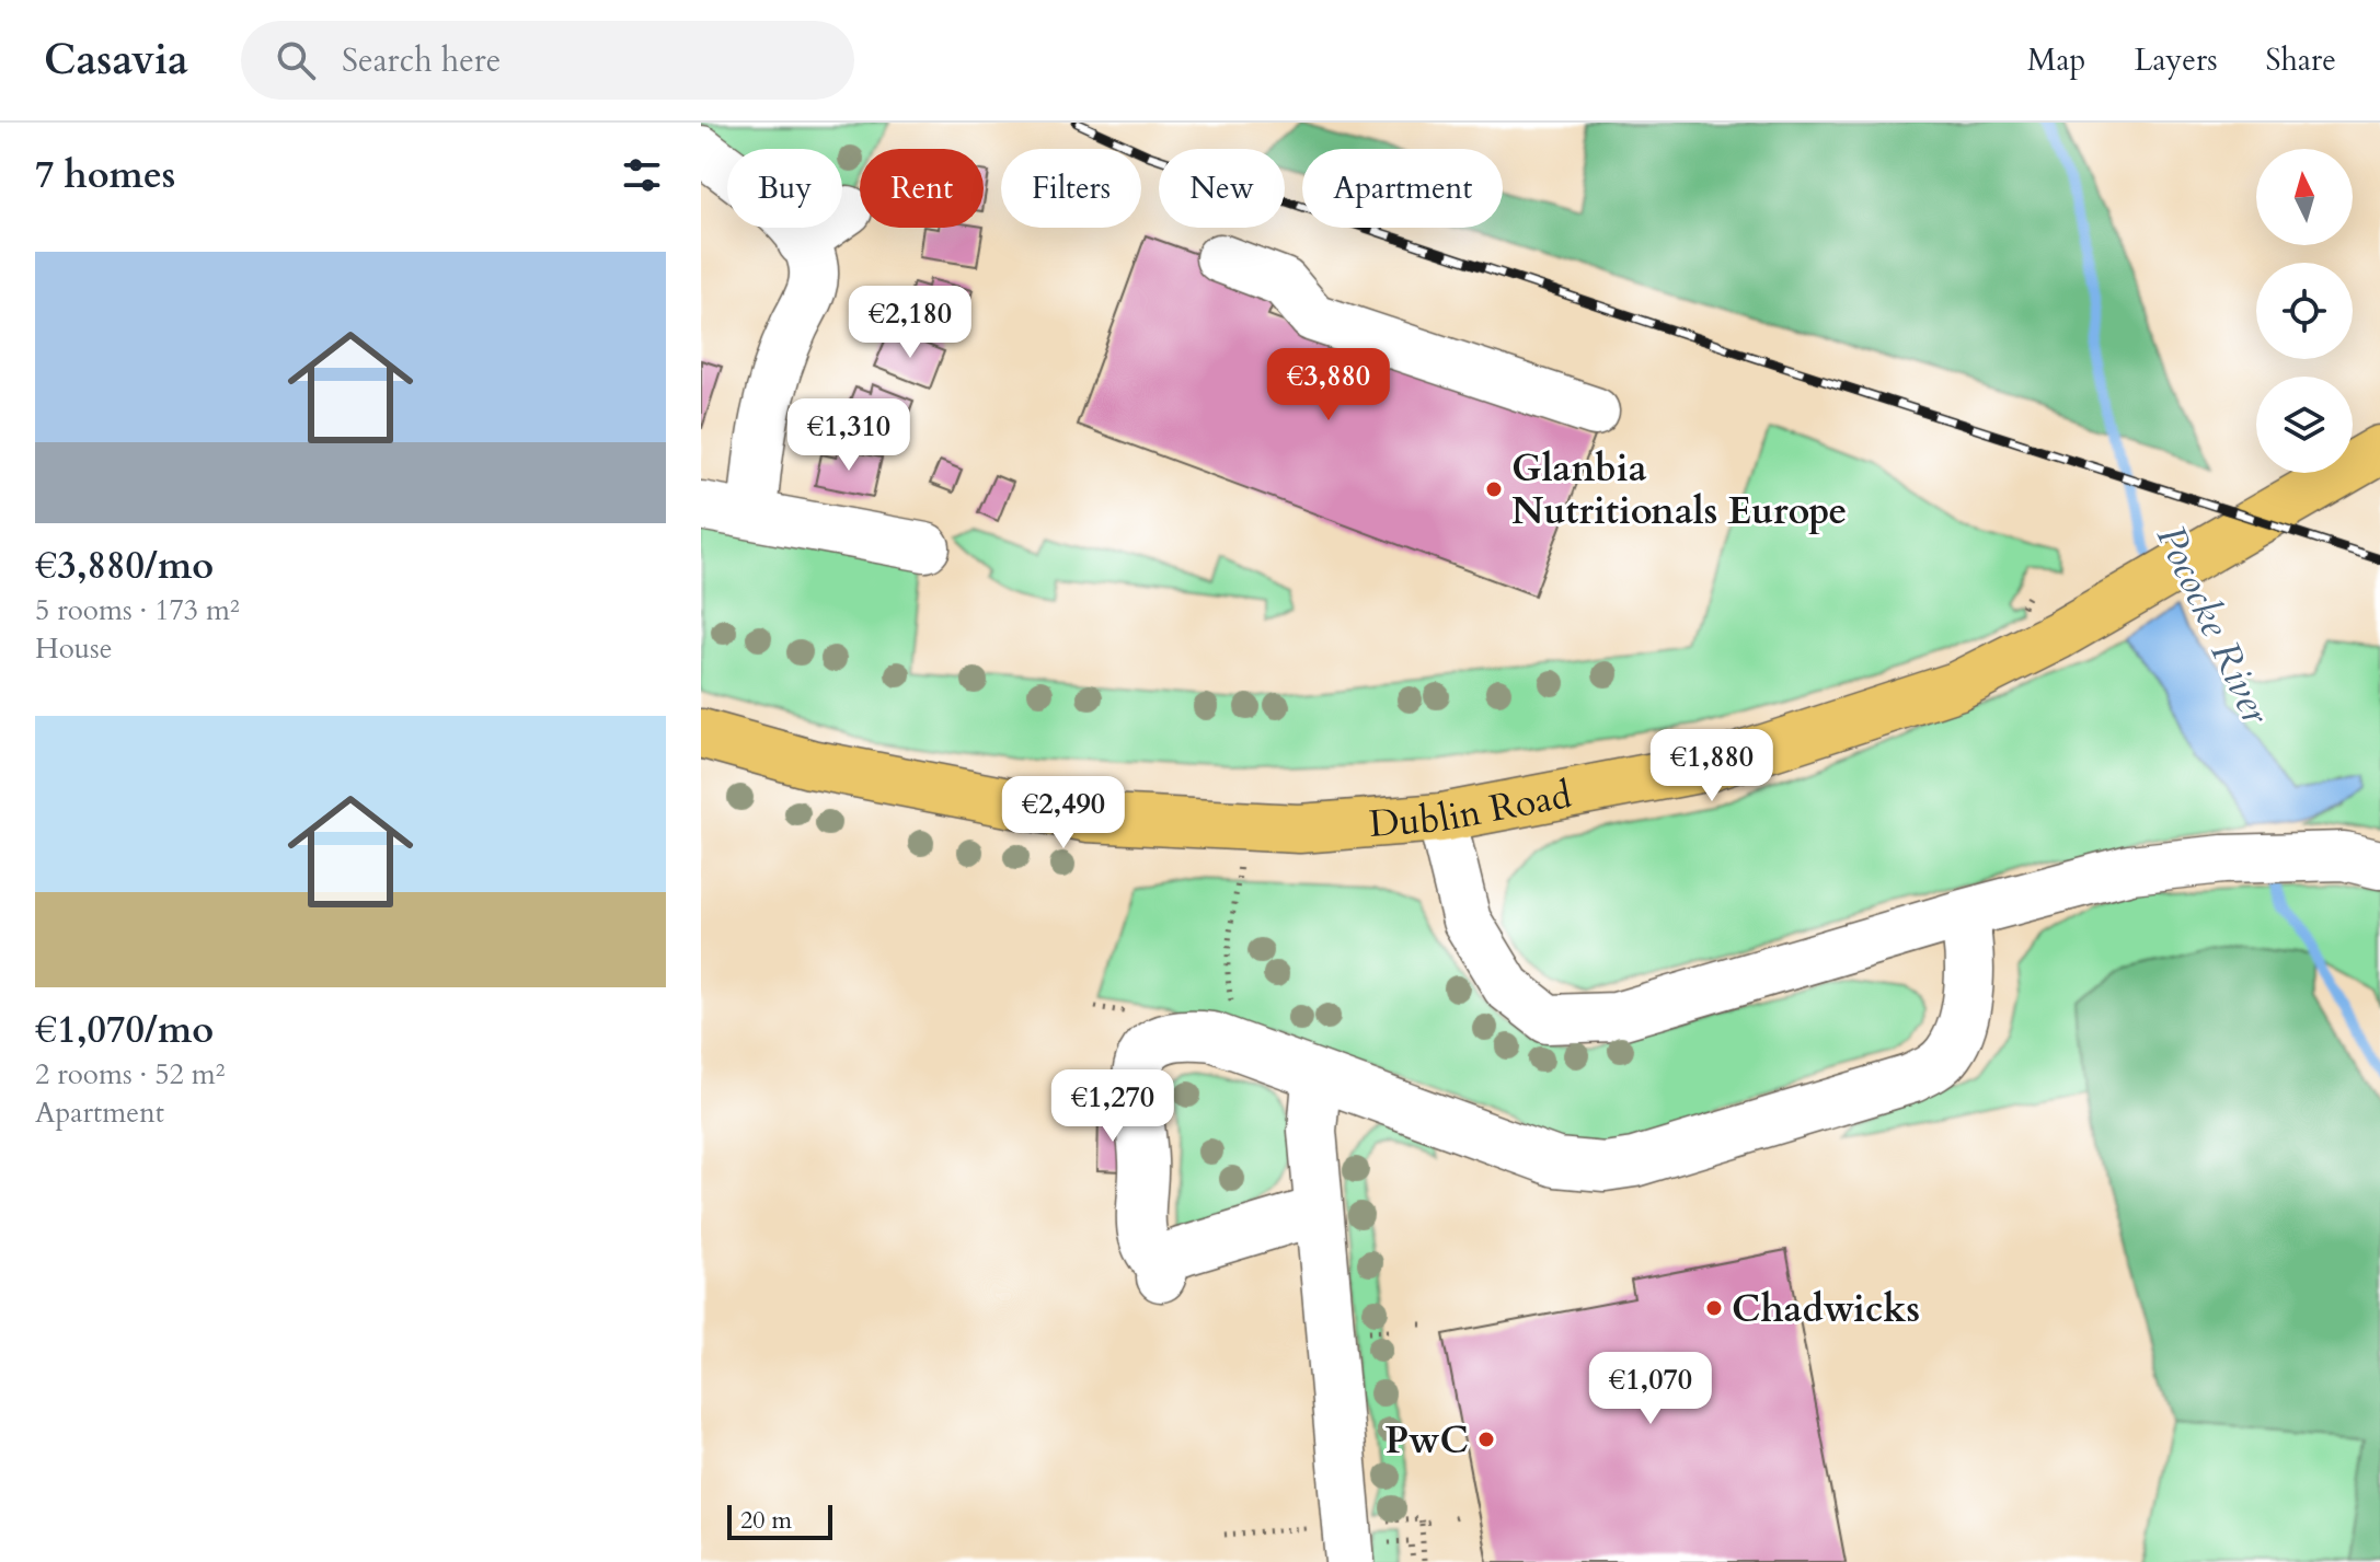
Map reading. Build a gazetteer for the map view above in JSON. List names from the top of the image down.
{
  "streets": {
    "main road": ["Dublin Road"]
  },
  "water": ["Pococke River"],
  "places": ["Glanbia Nutritionals Europe", "Chadwicks", "PwC"],
  "scale_bar": "20 m",
  "north": "top",
  "page": {
    "header": "Casavia",
    "search": "Search here",
    "nav": ["Map", "Layers", "Share"],
    "heading": "7 homes",
    "chip": [
      "Buy",
      "Rent",
      "Filters",
      "New",
      "Apartment"
    ],
    "list": [
      {
        "name": "€3,880/mo",
        "note": "5 rooms · 173 m² · House"
      },
      {
        "name": "€1,070/mo",
        "note": "2 rooms · 52 m² · Apartment"
      }
    ],
    "price": [
      "€2,180",
      "€3,880",
      "€1,310",
      "€1,880",
      "€2,490",
      "€1,270",
      "€1,070"
    ],
    "scale": "20 m"
  }
}
